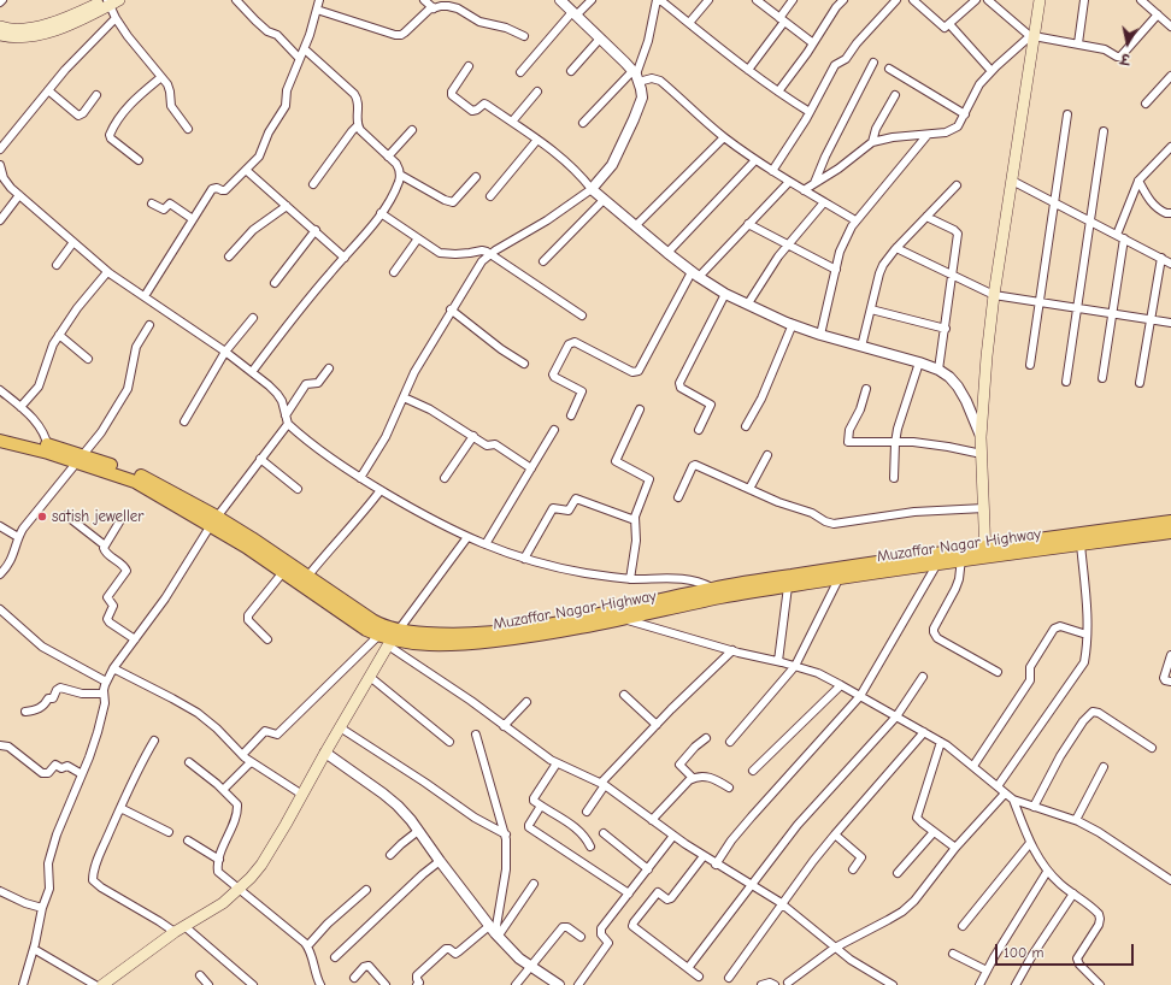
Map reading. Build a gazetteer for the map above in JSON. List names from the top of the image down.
{
  "streets": {
    "main road": ["Muzaffar Nagar Highway"]
  },
  "places": ["satish jeweller"],
  "scale_bar": "100 m",
  "north": "bottom"
}
